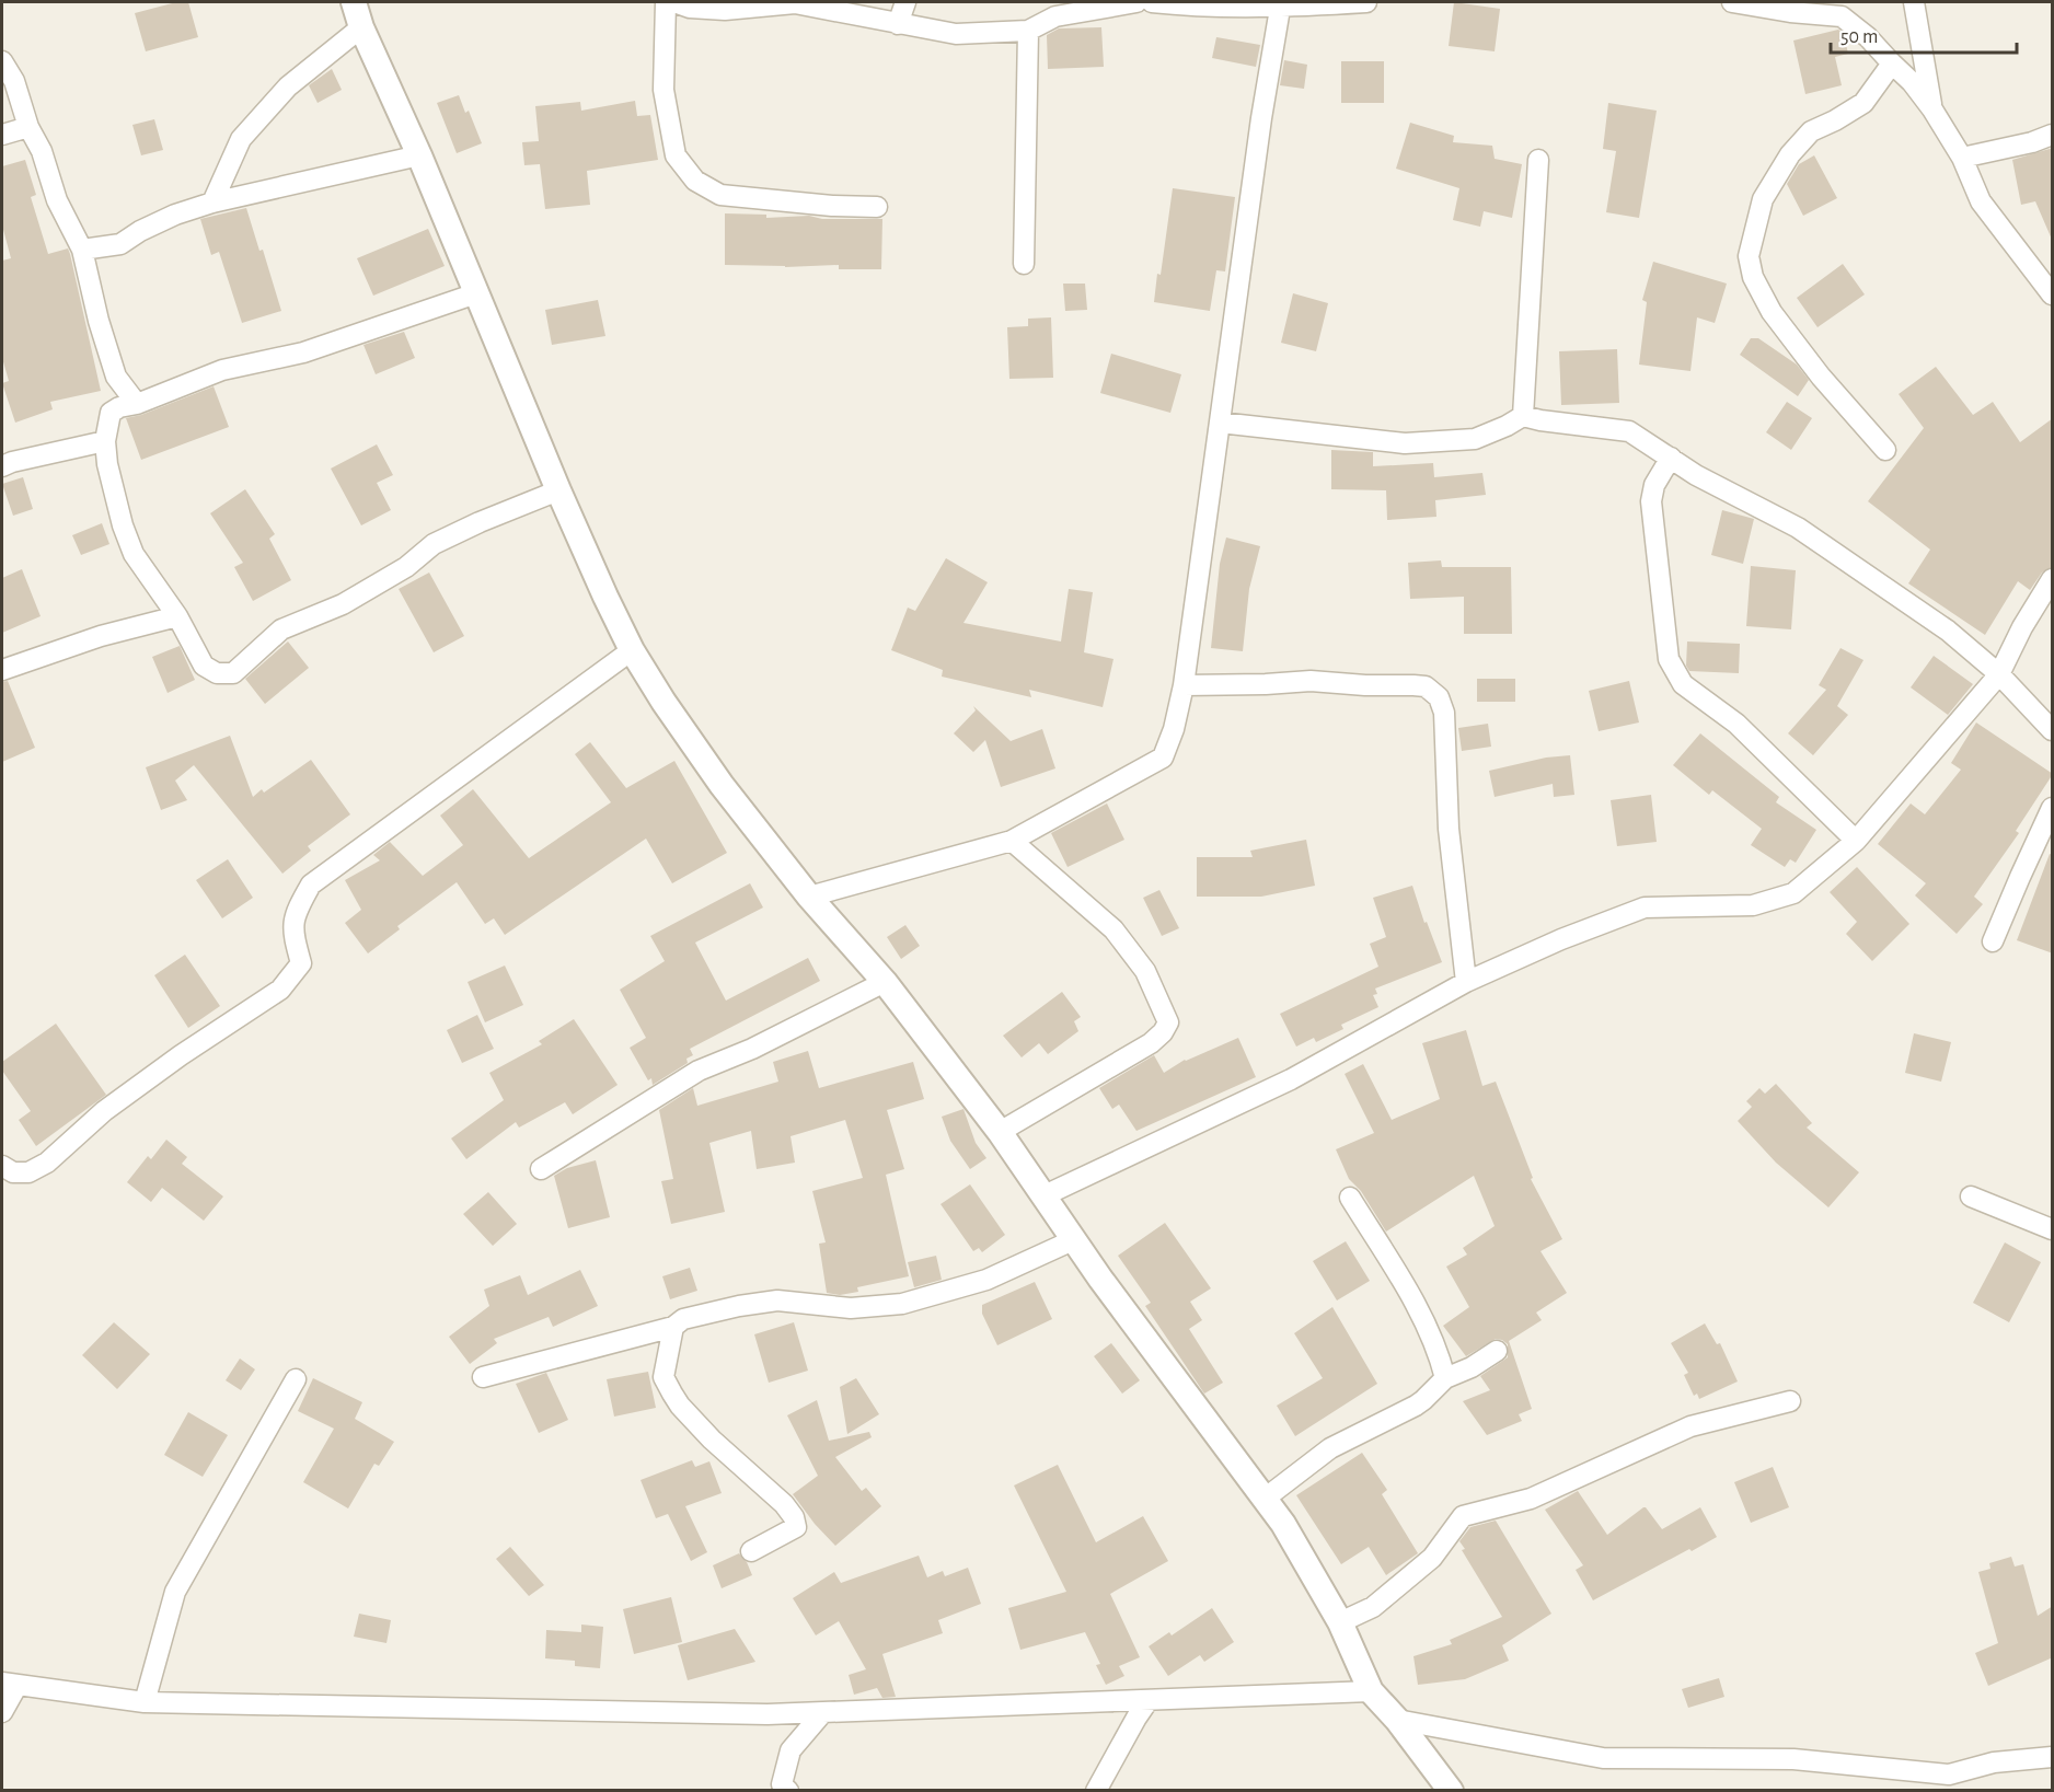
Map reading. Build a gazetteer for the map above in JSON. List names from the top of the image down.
{
  "scale_bar": "50 m"
}
